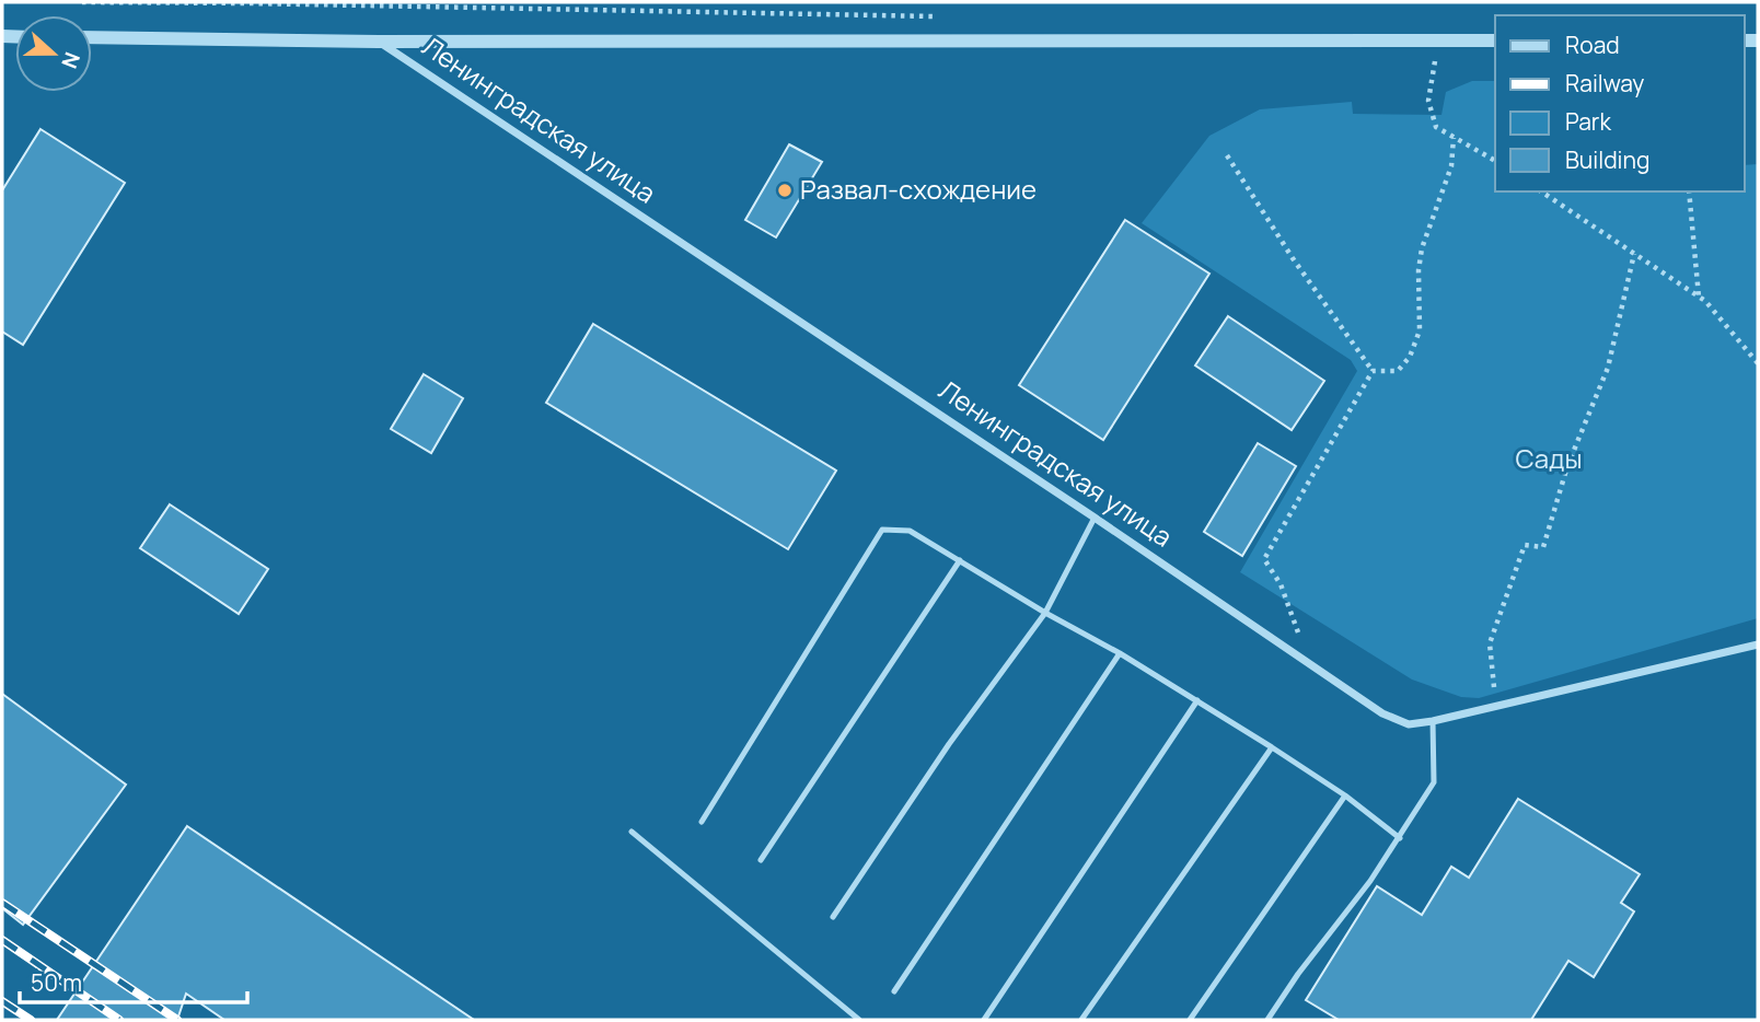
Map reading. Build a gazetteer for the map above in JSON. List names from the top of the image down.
{
  "streets": {
    "street": ["Ленинградская улица"]
  },
  "parks": ["Сады"],
  "places": ["Развал-схождение"],
  "legend": [
    "Road",
    "Railway",
    "Park",
    "Building"
  ],
  "scale_bar": "50 m",
  "north": "right"
}
